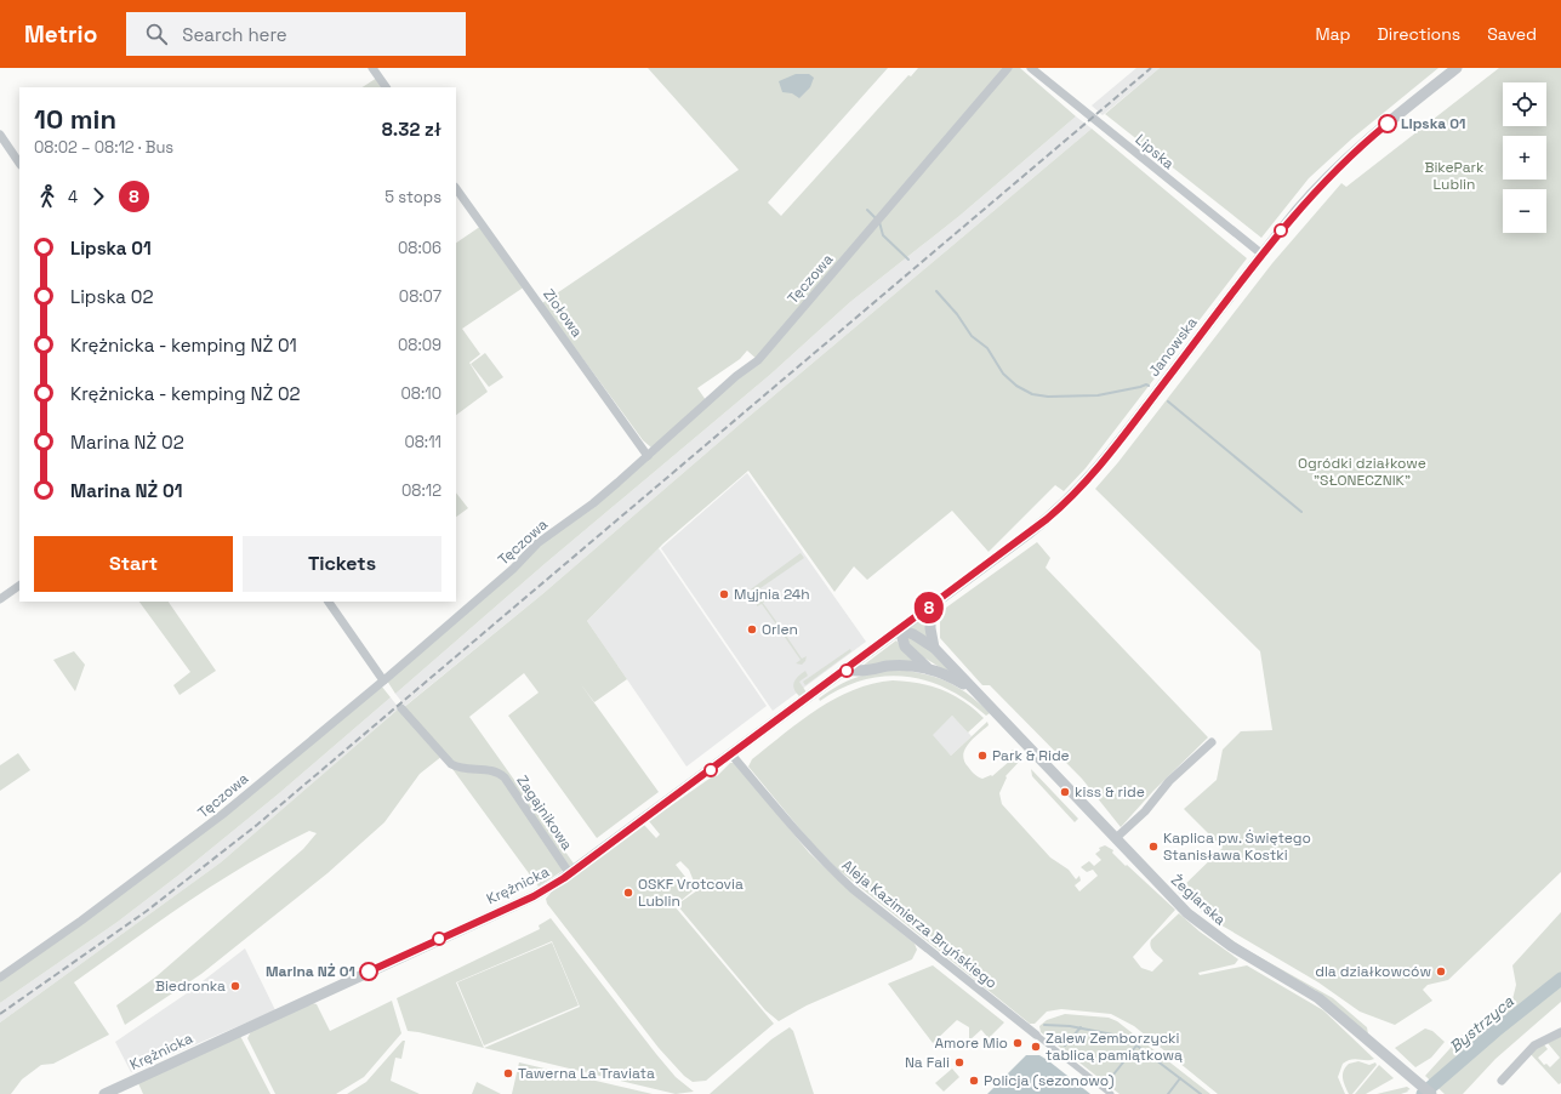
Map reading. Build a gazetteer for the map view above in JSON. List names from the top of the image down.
{
  "streets": {
    "street": [
      "Lipska",
      "Tęczowa",
      "Ziołowa",
      "Janowska",
      "Zagajnikowa",
      "Krężnicka",
      "Żeglarska",
      "Aleja Kazimierza Bryńskiego"
    ]
  },
  "crossings": [
    ["Lipska", "Janowska"],
    ["Tęczowa", "Ziołowa"],
    ["Janowska", "Krężnicka"],
    ["Janowska", "Żeglarska"],
    ["Zagajnikowa", "Krężnicka"],
    ["Krężnicka", "Żeglarska"],
    ["Krężnicka", "Aleja Kazimierza Bryńskiego"]
  ],
  "water": ["Bystrzyca"],
  "parks": ["BikePark Lublin", "Ogródki działkowe \"SŁONECZNIK\""],
  "places": [
    "Lipska 01",
    "Myjnia 24h",
    "Orlen",
    "Park & Ride",
    "kiss & ride",
    "Kaplica pw. Świętego Stanisława Kostki",
    "OSKF Vrotcovia Lublin",
    "Marina NŻ 01",
    "dla działkowców",
    "Biedronka",
    "Amore Mio",
    "Zalew Zemborzycki tablicą pamiątkową",
    "Na Fali",
    "Tawerna La Traviata",
    "Policja (sezonowo)"
  ],
  "lines": ["bus line 8"],
  "page": {
    "header": "Metrio",
    "search": "Search here",
    "nav": ["Map", "Directions", "Saved"],
    "on_map": "8",
    "map_buttons": ["+", "−"],
    "heading": ["10 min", "08:02 – 08:12 · Bus", "8.32 zł"],
    "legs": ["4", "8", "5 stops"],
    "list": [
      {
        "name": "Lipska 01",
        "value": "08:06"
      },
      {
        "name": "Lipska 02",
        "value": "08:07"
      },
      {
        "name": "Krężnicka - kemping NŻ 01",
        "value": "08:09"
      },
      {
        "name": "Krężnicka - kemping NŻ 02",
        "value": "08:10"
      },
      {
        "name": "Marina NŻ 02",
        "value": "08:11"
      },
      {
        "name": "Marina NŻ 01",
        "value": "08:12"
      }
    ],
    "buttons": ["Start", "Tickets"]
  }
}
